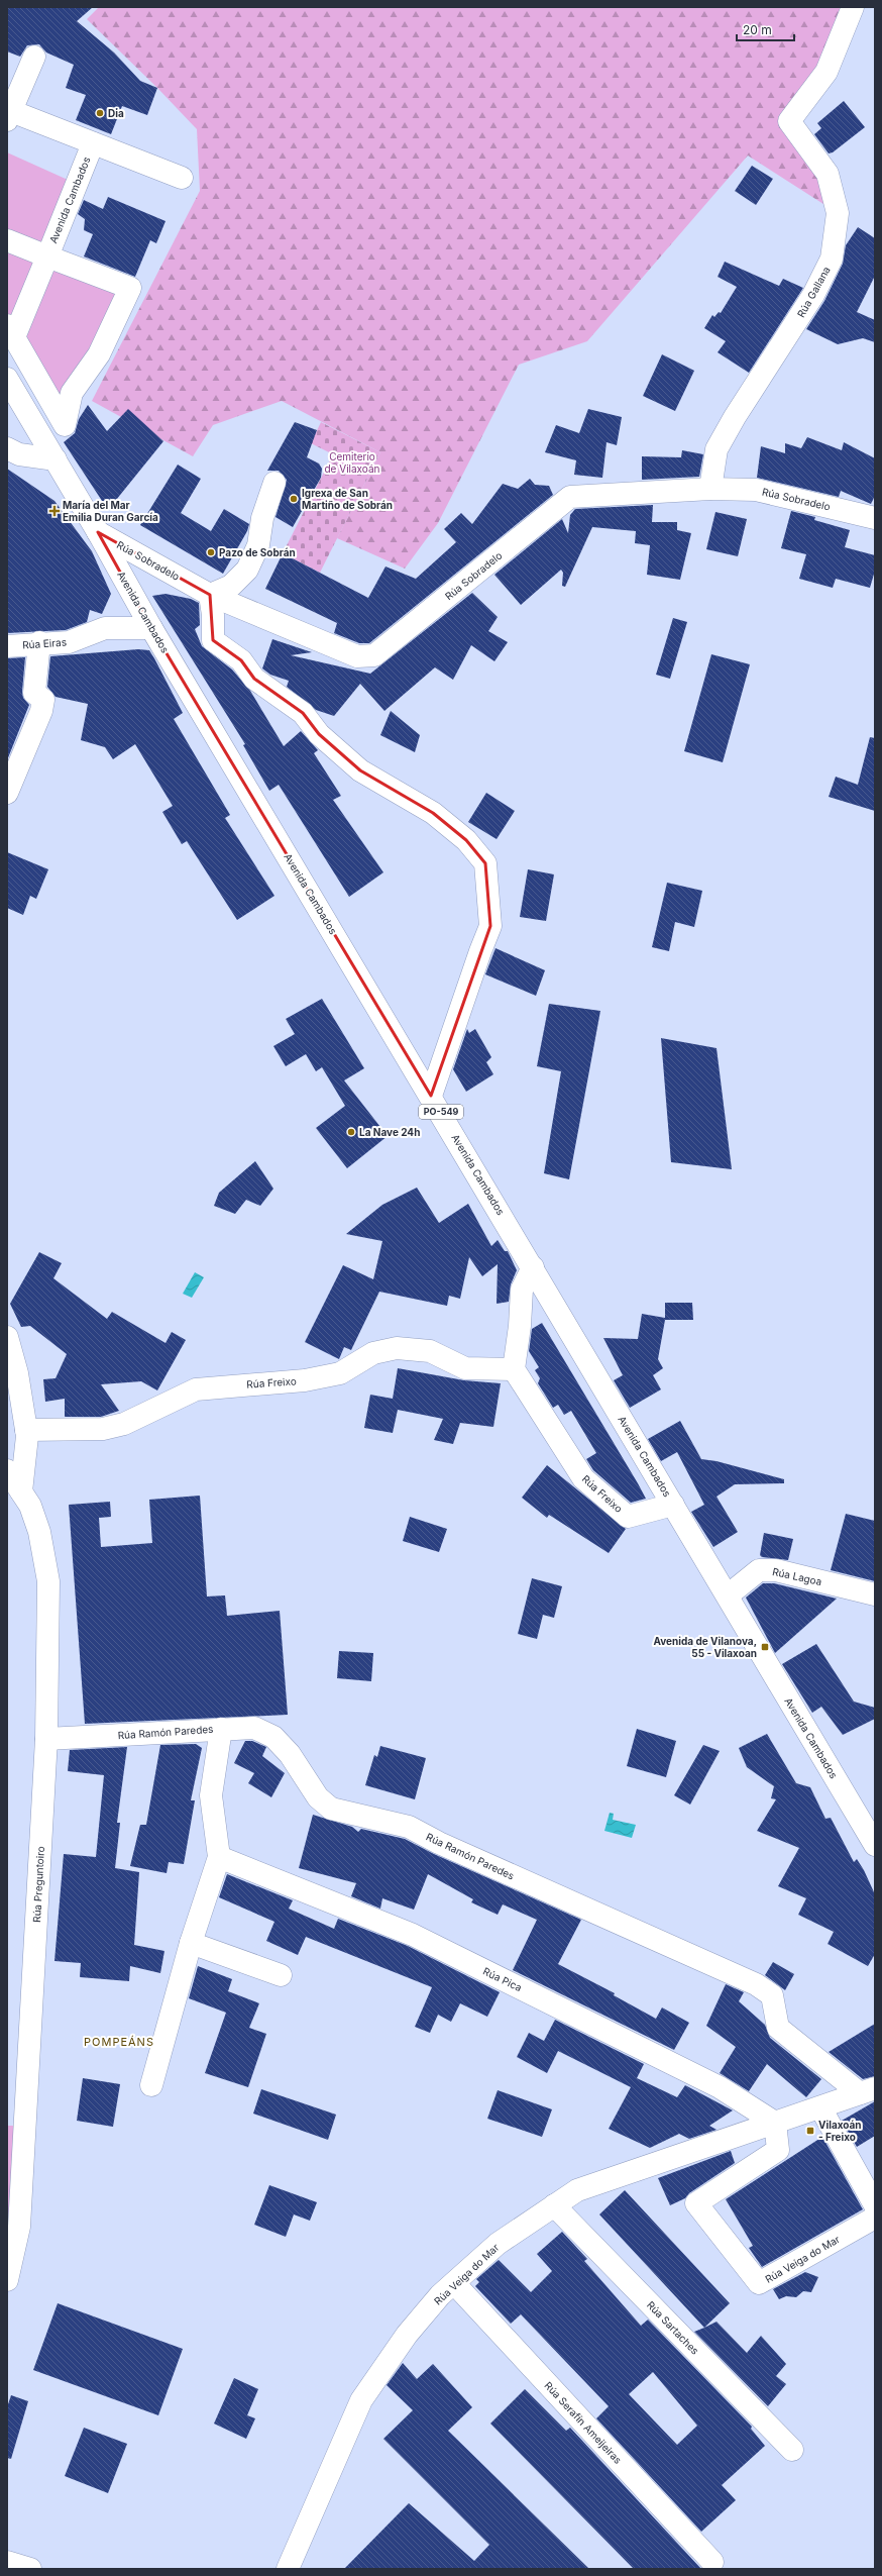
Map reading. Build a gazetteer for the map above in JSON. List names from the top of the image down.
{
  "streets": {
    "street": [
      "Avenida Cambados",
      "Rúa Gallana",
      "Rúa Sobradelo",
      "Rúa Eiras",
      "PO-549",
      "Rúa Freixo",
      "Rúa Lagoa",
      "Rúa Ramón Paredes",
      "Rúa Preguntoiro",
      "Rúa Pica",
      "Rúa Veiga do Mar",
      "Rúa Sartaches",
      "Rúa Serafín Ameijeiras"
    ]
  },
  "crossings": [
    ["Avenida Cambados", "Rúa Sobradelo"],
    ["Avenida Cambados", "Rúa Eiras"],
    ["Avenida Cambados", "Rúa Freixo"],
    ["Avenida Cambados", "Rúa Lagoa"],
    ["Rúa Gallana", "Rúa Sobradelo"],
    ["Rúa Ramón Paredes", "Rúa Preguntoiro"],
    ["Rúa Ramón Paredes", "Rúa Veiga do Mar"],
    ["Rúa Pica", "Rúa Veiga do Mar"],
    ["Rúa Veiga do Mar", "Rúa Sartaches"],
    ["Rúa Veiga do Mar", "Rúa Serafín Ameijeiras"]
  ],
  "districts": ["POMPEÁNS"],
  "parks": ["Cemiterio de Vilaxoán"],
  "places": {
    "other": [
      "Dia",
      "Igrexa de San Martiño de Sobrán",
      "Pazo de Sobrán",
      "La Nave 24h"
    ],
    "health": ["María del Mar Emilia Duran García"],
    "transit": ["Avenida de Vilanova, 55 - Vilaxoan", "Vilaxoán - Freixo"]
  },
  "scale_bar": "20 m"
}
